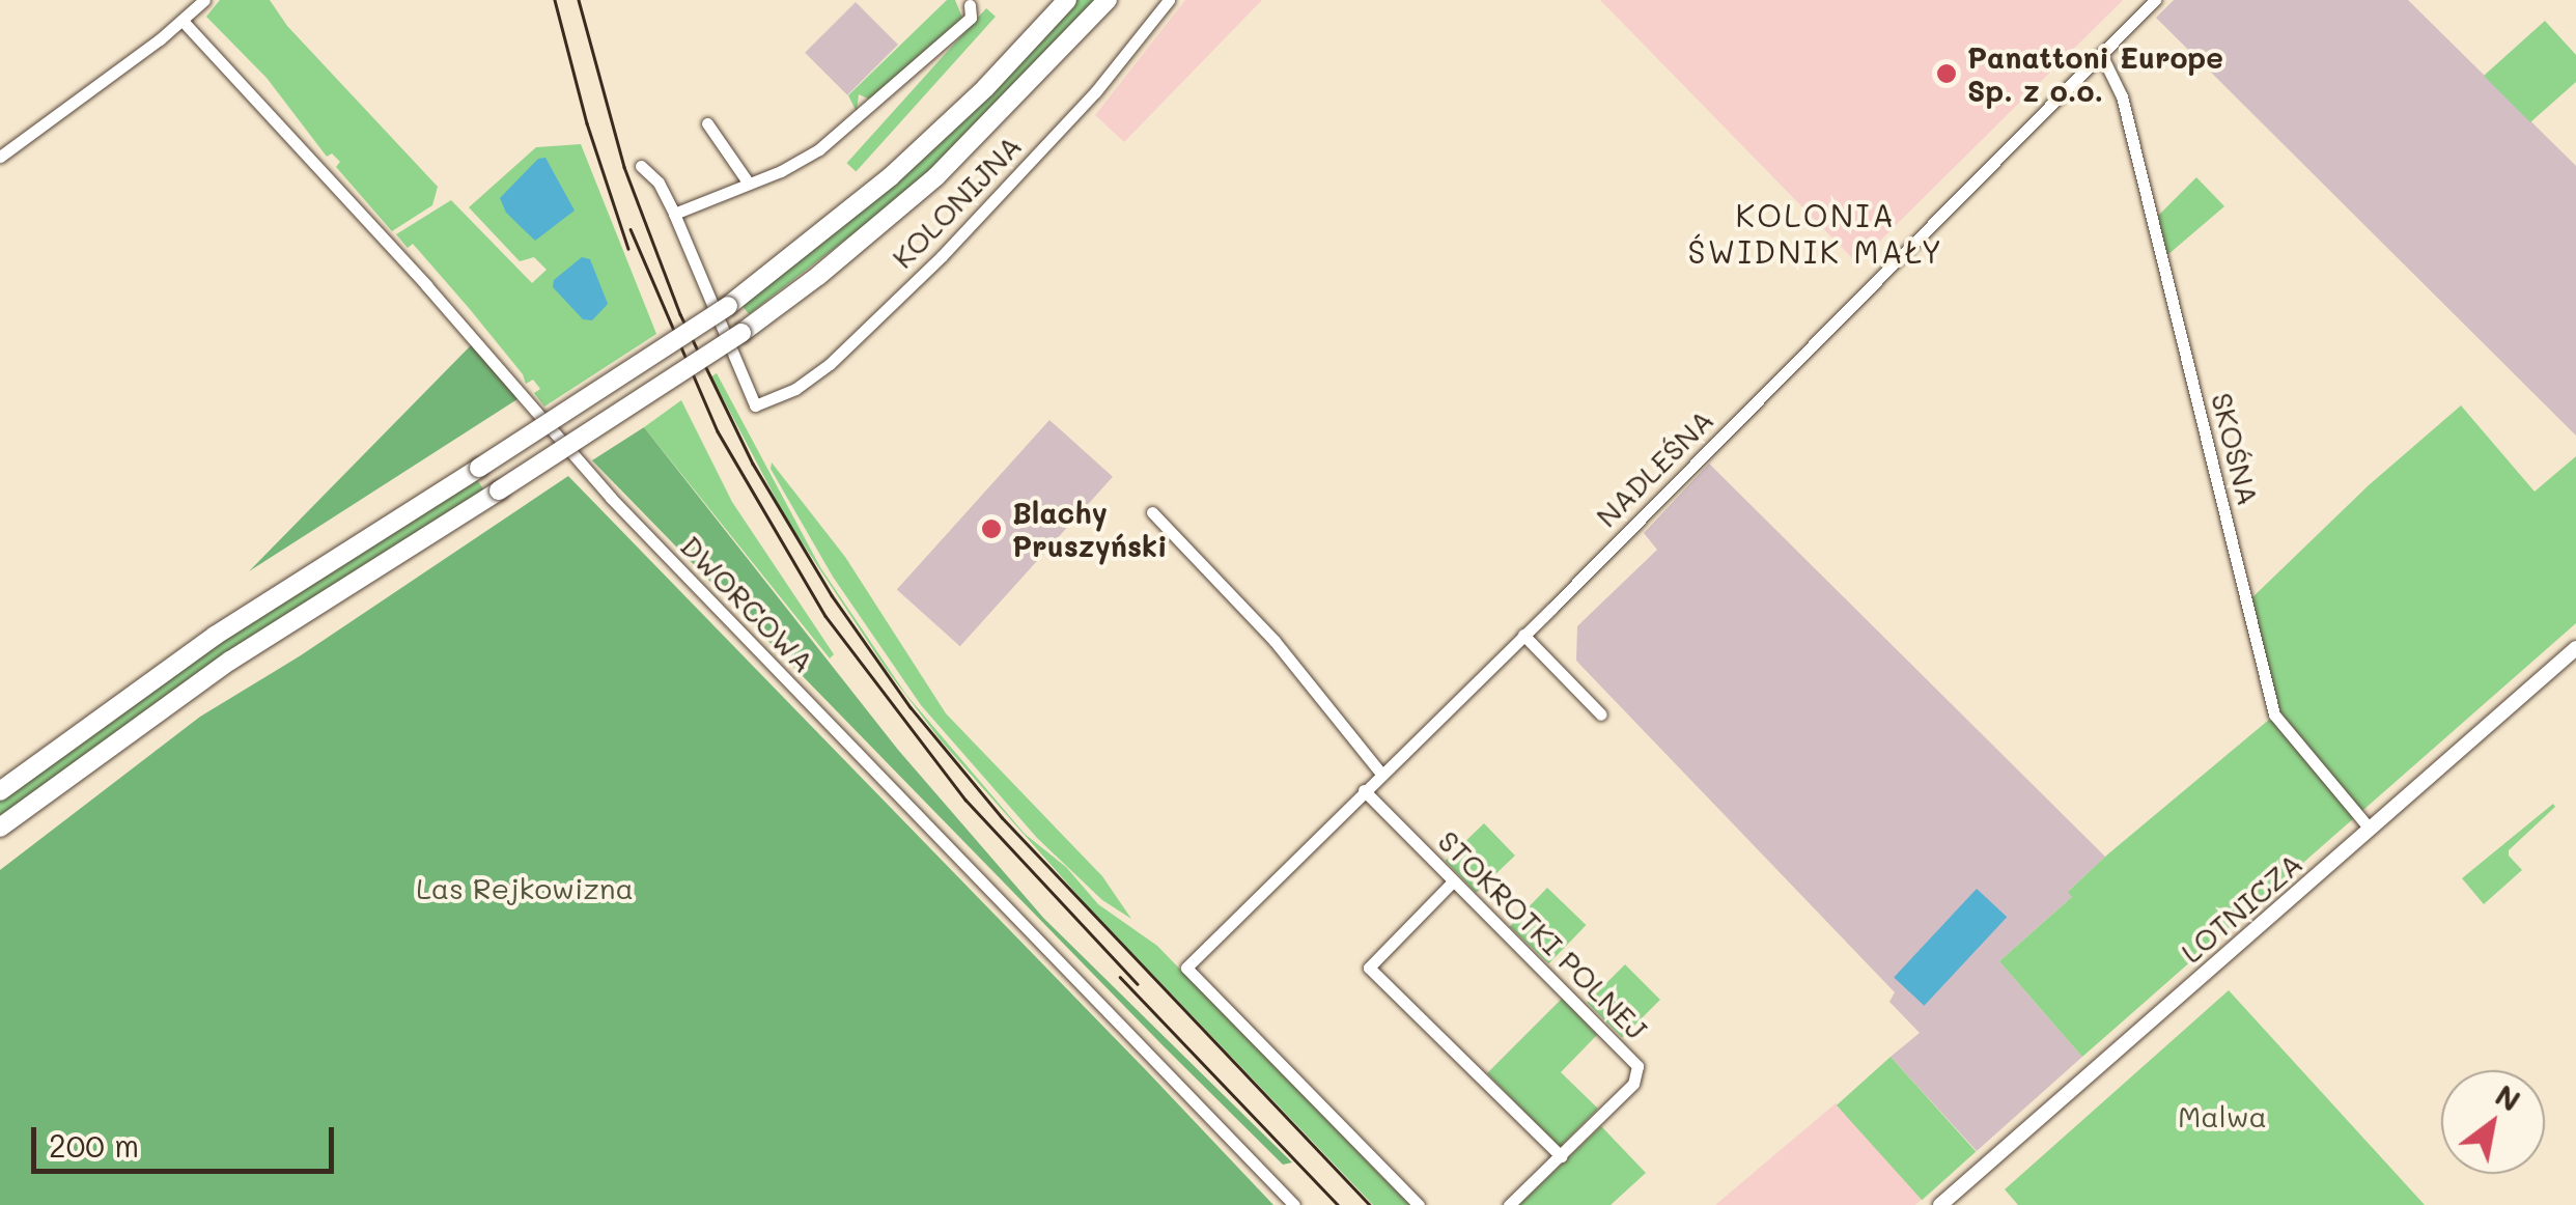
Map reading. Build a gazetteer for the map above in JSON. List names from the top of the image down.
{
  "streets": {
    "main road": ["LOTNICZA"],
    "street": [
      "KOLONIJNA",
      "SKOŚNA",
      "NADLEŚNA",
      "DWORCOWA",
      "STOKROTKI POLNEJ"
    ]
  },
  "crossings": [
    ["SKOŚNA", "NADLEŚNA"],
    ["SKOŚNA", "LOTNICZA"],
    ["NADLEŚNA", "STOKROTKI POLNEJ"]
  ],
  "districts": ["KOLONIA ŚWIDNIK MAŁY"],
  "parks": ["Las Rejkowizna", "Malwa"],
  "places": ["Panattoni Europe Sp. z o.o.", "Blachy Pruszyński"],
  "scale_bar": "200 m",
  "north": "top right"
}
